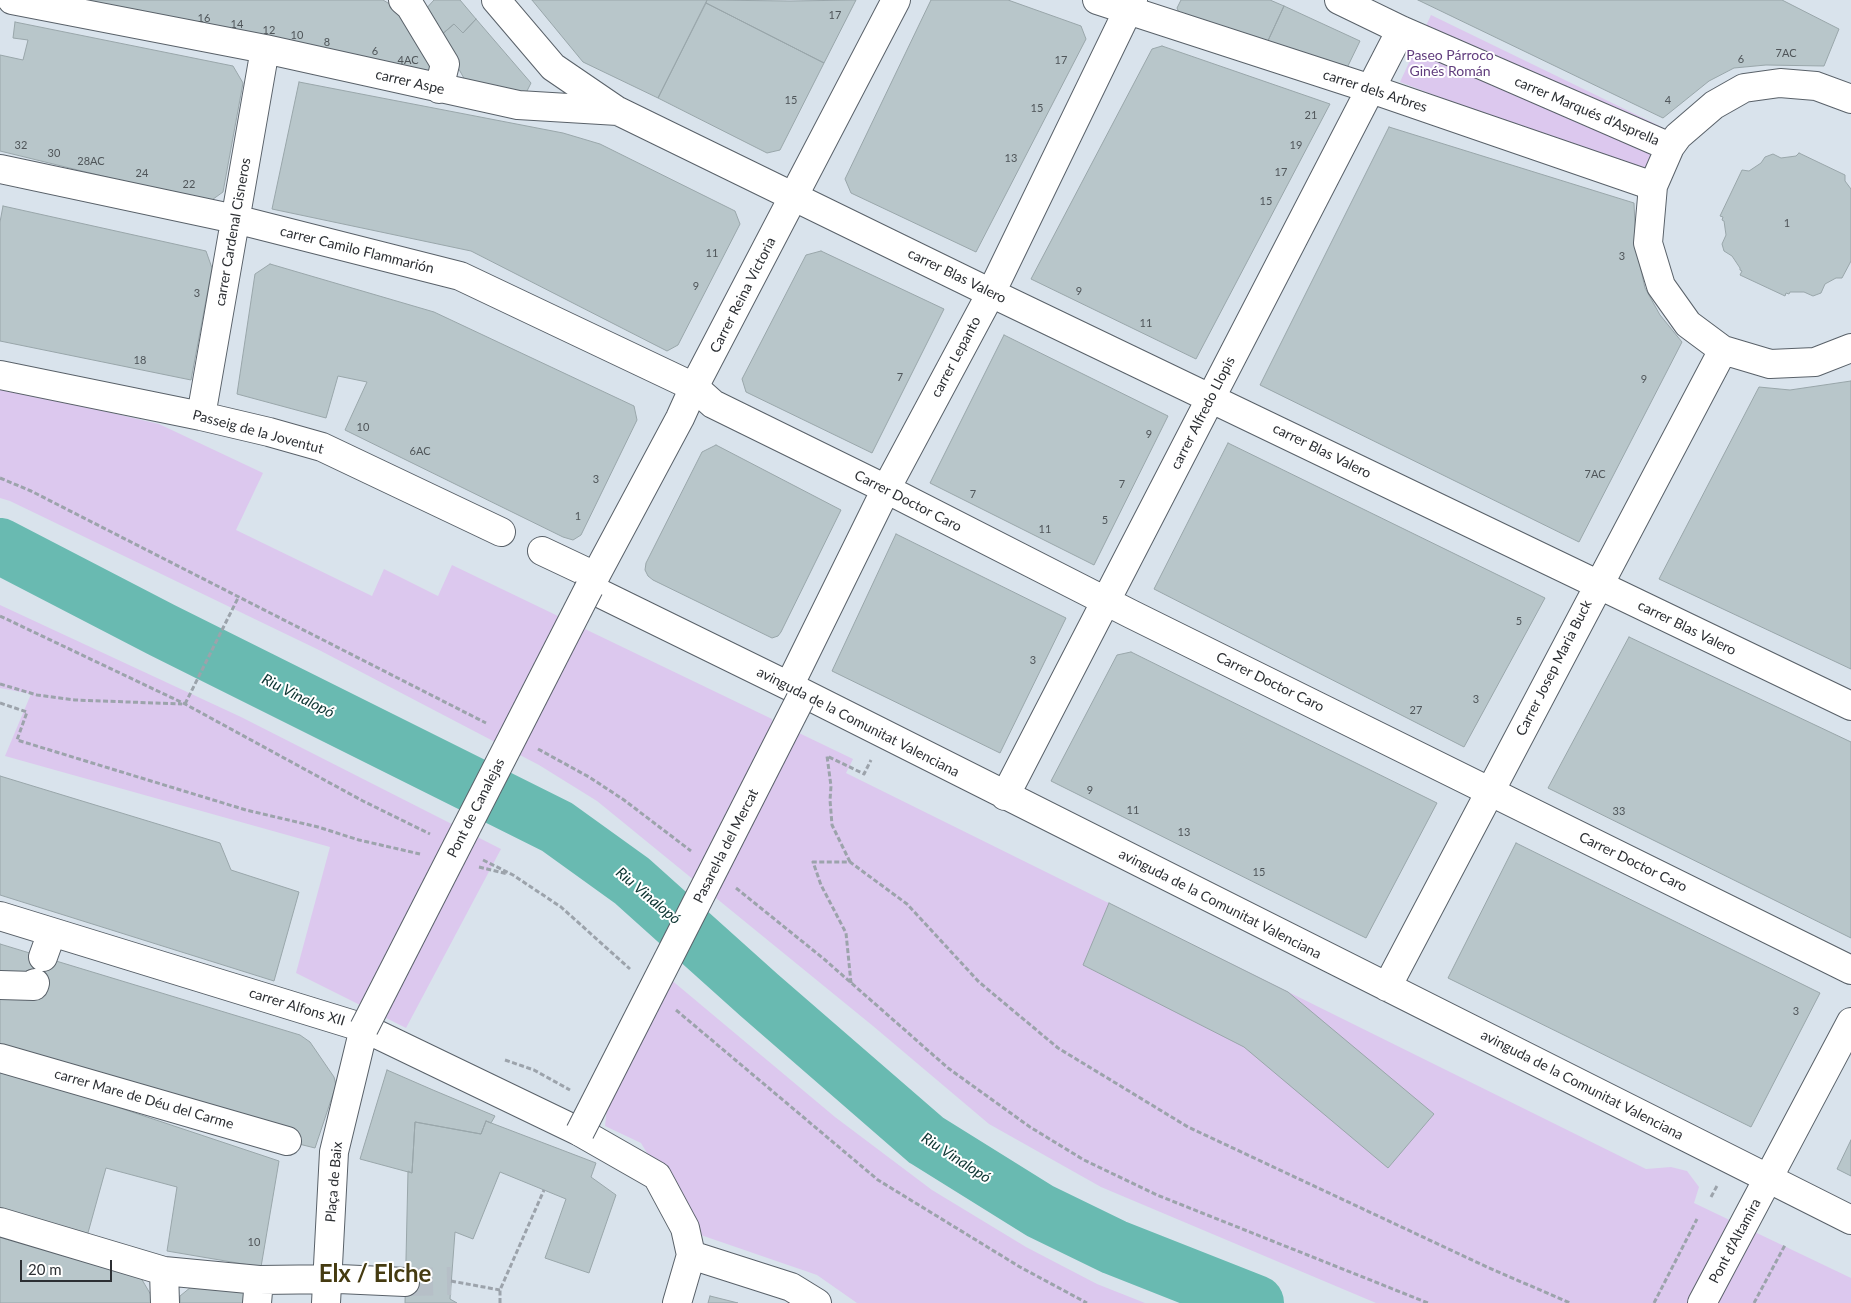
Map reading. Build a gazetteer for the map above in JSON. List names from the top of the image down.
{
  "streets": {
    "street": [
      "carrer Aspe",
      "carrer dels Arbres",
      "carrer Marqués d'Asprella",
      "carrer Cardenal Cisneros",
      "carrer Camilo Flammarión",
      "carrer Blas Valero",
      "Carrer Reina Victoria",
      "carrer Lepanto",
      "carrer Alfredo Llopis",
      "Passeig de la Joventut",
      "Carrer Doctor Caro",
      "Carrer Josep Maria Buck",
      "avinguda de la Comunitat Valenciana",
      "Pont de Canalejas",
      "Pasarel·la del Mercat",
      "carrer Alfons XII",
      "carrer Mare de Déu del Carme",
      "Plaça de Baix",
      "Pont d'Altamira"
    ]
  },
  "crossings": [
    ["carrer Aspe", "carrer Cardenal Cisneros"],
    ["carrer Aspe", "carrer Blas Valero"],
    ["carrer Aspe", "Carrer Reina Victoria"],
    ["carrer dels Arbres", "carrer Lepanto"],
    ["carrer dels Arbres", "carrer Alfredo Llopis"],
    ["carrer Marqués d'Asprella", "carrer Alfredo Llopis"],
    ["carrer Cardenal Cisneros", "carrer Camilo Flammarión"],
    ["carrer Cardenal Cisneros", "Passeig de la Joventut"],
    ["carrer Camilo Flammarión", "Carrer Reina Victoria"],
    ["carrer Camilo Flammarión", "Carrer Doctor Caro"],
    ["carrer Blas Valero", "Carrer Reina Victoria"],
    ["carrer Blas Valero", "carrer Lepanto"],
    ["carrer Blas Valero", "carrer Alfredo Llopis"],
    ["carrer Blas Valero", "Carrer Josep Maria Buck"],
    ["Carrer Reina Victoria", "Carrer Doctor Caro"],
    ["Carrer Reina Victoria", "avinguda de la Comunitat Valenciana"],
    ["Carrer Reina Victoria", "Pont de Canalejas"],
    ["carrer Lepanto", "Carrer Doctor Caro"],
    ["carrer Lepanto", "avinguda de la Comunitat Valenciana"],
    ["carrer Lepanto", "Pasarel·la del Mercat"],
    ["carrer Alfredo Llopis", "Carrer Doctor Caro"],
    ["carrer Alfredo Llopis", "avinguda de la Comunitat Valenciana"],
    ["Carrer Doctor Caro", "Carrer Josep Maria Buck"],
    ["Carrer Josep Maria Buck", "avinguda de la Comunitat Valenciana"],
    ["avinguda de la Comunitat Valenciana", "Pont de Canalejas"],
    ["avinguda de la Comunitat Valenciana", "Pasarel·la del Mercat"],
    ["avinguda de la Comunitat Valenciana", "Pont d'Altamira"],
    ["Pont de Canalejas", "carrer Alfons XII"],
    ["Pont de Canalejas", "Plaça de Baix"],
    ["Pasarel·la del Mercat", "carrer Alfons XII"],
    ["carrer Alfons XII", "Plaça de Baix"]
  ],
  "districts": ["Elx / Elche"],
  "water": ["Riu Vinalopó"],
  "parks": ["Paseo Párroco Ginés Román"],
  "house_numbers": [
    "17",
    "16",
    "14",
    "12",
    "10",
    "8",
    "6",
    "7AC",
    "6",
    "4AC",
    "17",
    "15",
    "4",
    "15",
    "21",
    "32",
    "19",
    "30",
    "13",
    "28AC",
    "17",
    "24",
    "22",
    "15",
    "1",
    "11",
    "3",
    "9",
    "9",
    "3",
    "11",
    "18",
    "7",
    "9",
    "10",
    "9",
    "6AC",
    "7AC",
    "3",
    "7",
    "7",
    "1",
    "5",
    "11",
    "5",
    "3",
    "3",
    "27",
    "9",
    "11",
    "33",
    "13",
    "15",
    "3",
    "10"
  ],
  "scale_bar": "20 m"
}
